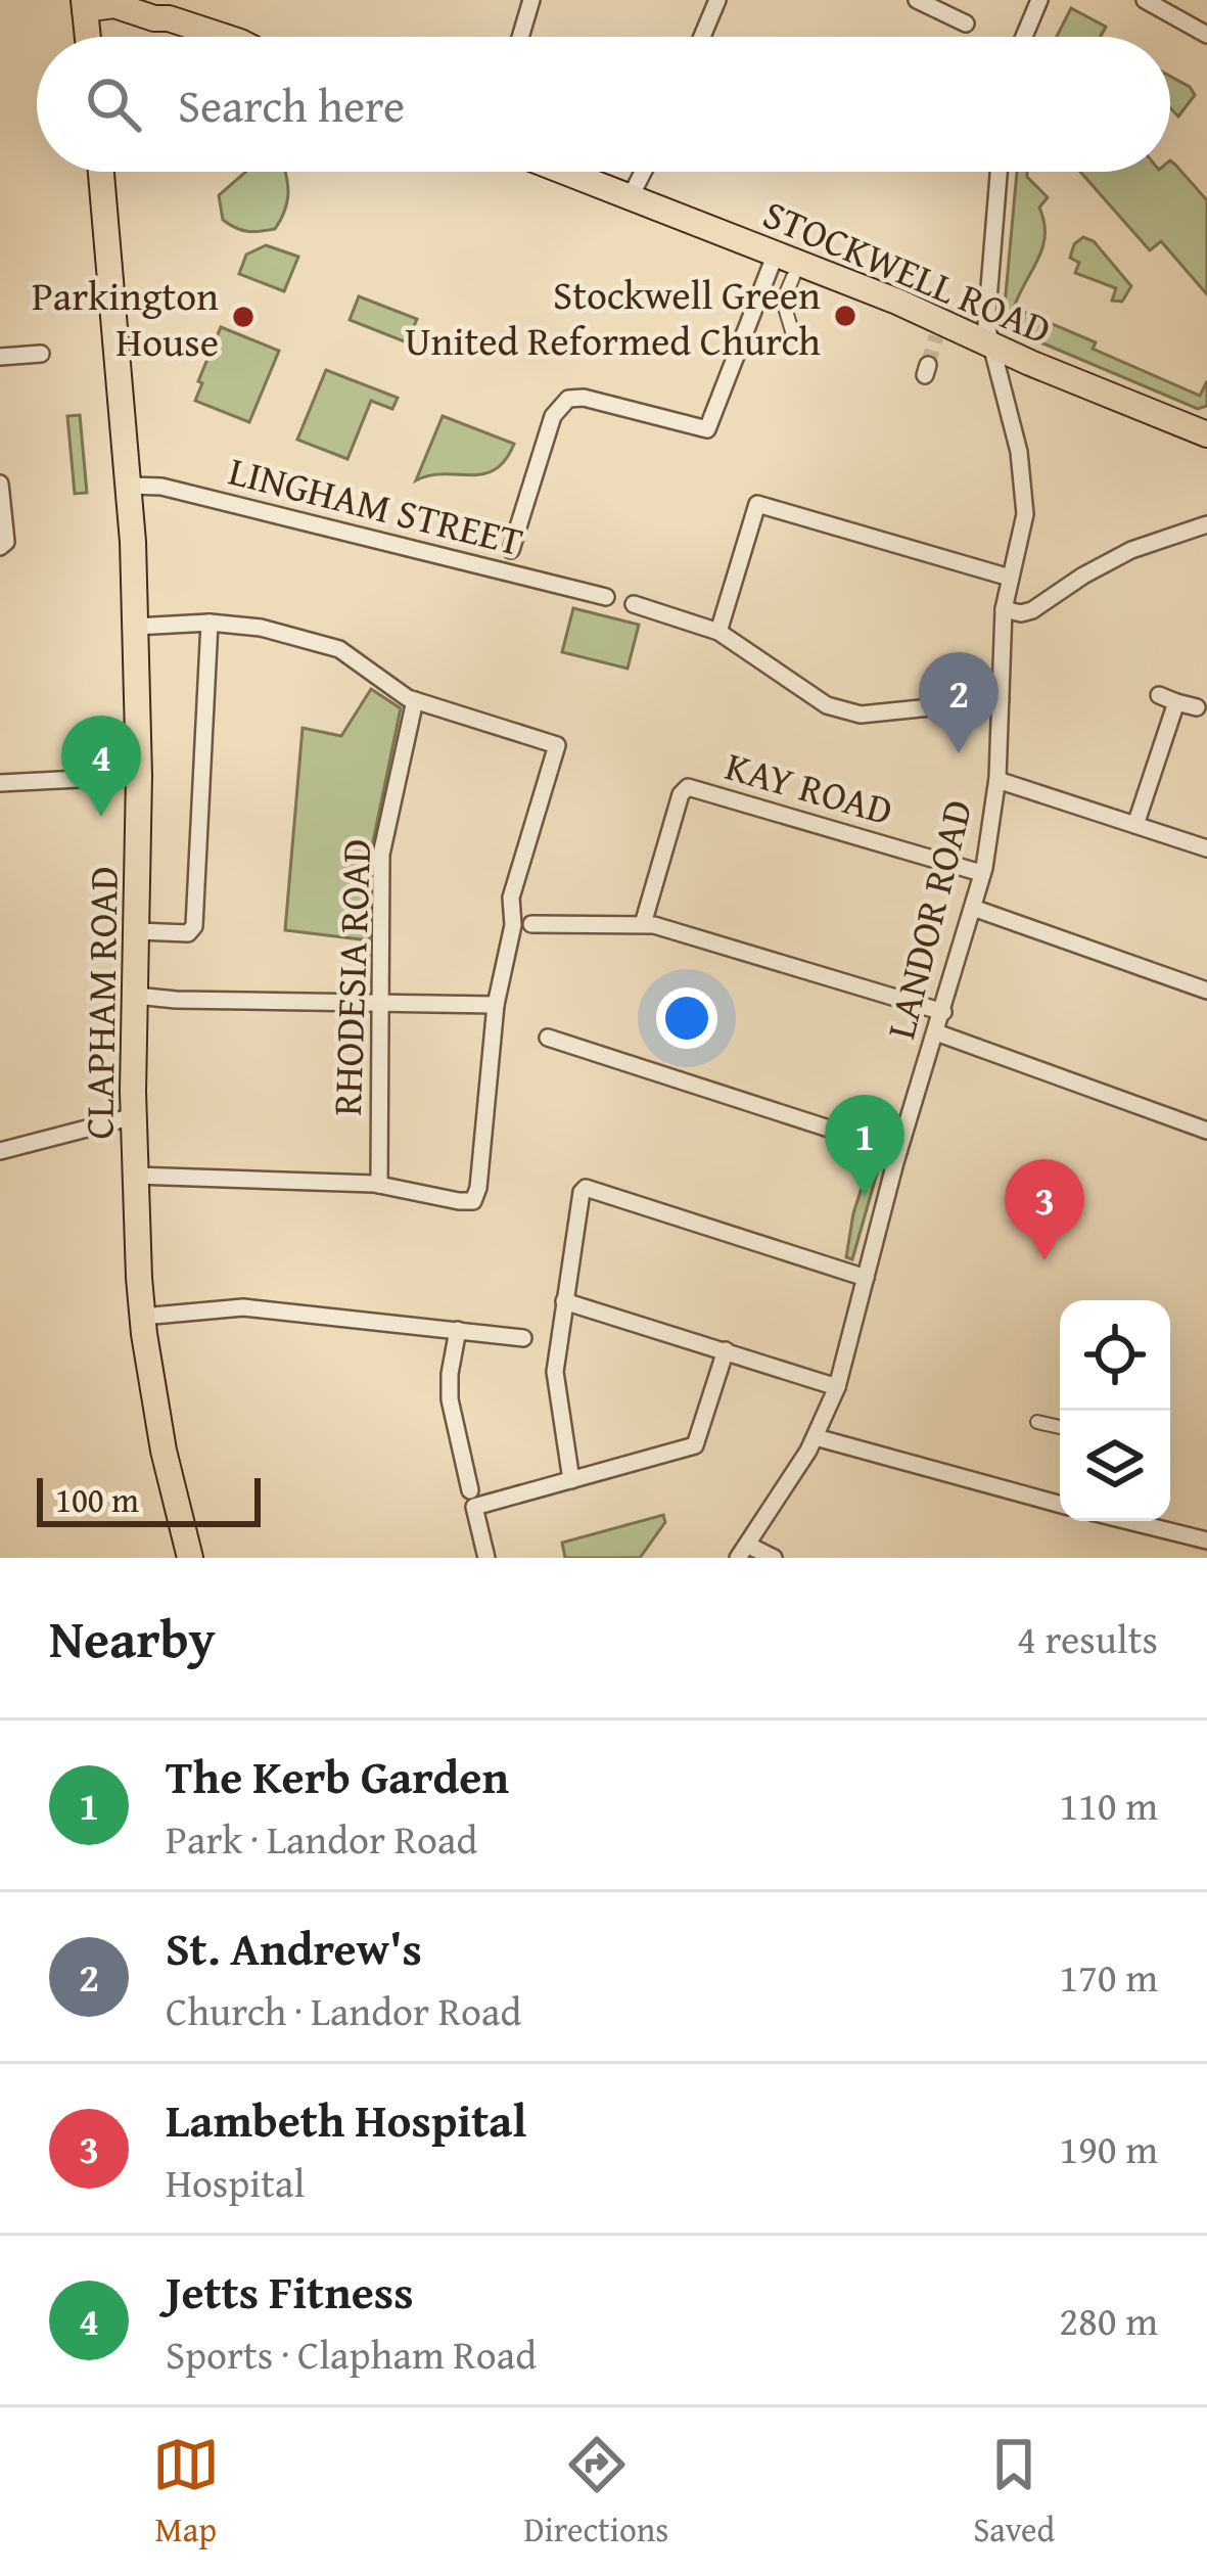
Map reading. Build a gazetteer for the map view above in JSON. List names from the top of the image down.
{
  "streets": {
    "highway": ["STOCKWELL ROAD", "CLAPHAM ROAD"],
    "street": [
      "LINGHAM STREET",
      "KAY ROAD",
      "LANDOR ROAD",
      "RHODESIA ROAD"
    ]
  },
  "crossings": [
    ["STOCKWELL ROAD", "LANDOR ROAD"],
    ["LINGHAM STREET", "CLAPHAM ROAD"],
    ["KAY ROAD", "LANDOR ROAD"]
  ],
  "places": ["Stockwell Green United Reformed Church", "Parkington House"],
  "scale_bar": "100 m",
  "page": {
    "search": "Search here",
    "pins": [
      "2",
      "4",
      "1",
      "3"
    ],
    "scale": "100 m",
    "heading": ["Nearby", "4 results"],
    "list": [
      {
        "mark": "1",
        "name": "The Kerb Garden",
        "note": "Park · Landor Road",
        "value": "110 m"
      },
      {
        "mark": "2",
        "name": "St. Andrew's",
        "note": "Church · Landor Road",
        "value": "170 m"
      },
      {
        "mark": "3",
        "name": "Lambeth Hospital",
        "note": "Hospital",
        "value": "190 m"
      },
      {
        "mark": "4",
        "name": "Jetts Fitness",
        "note": "Sports · Clapham Road",
        "value": "280 m"
      }
    ],
    "nav": ["Map", "Directions", "Saved"]
  }
}
